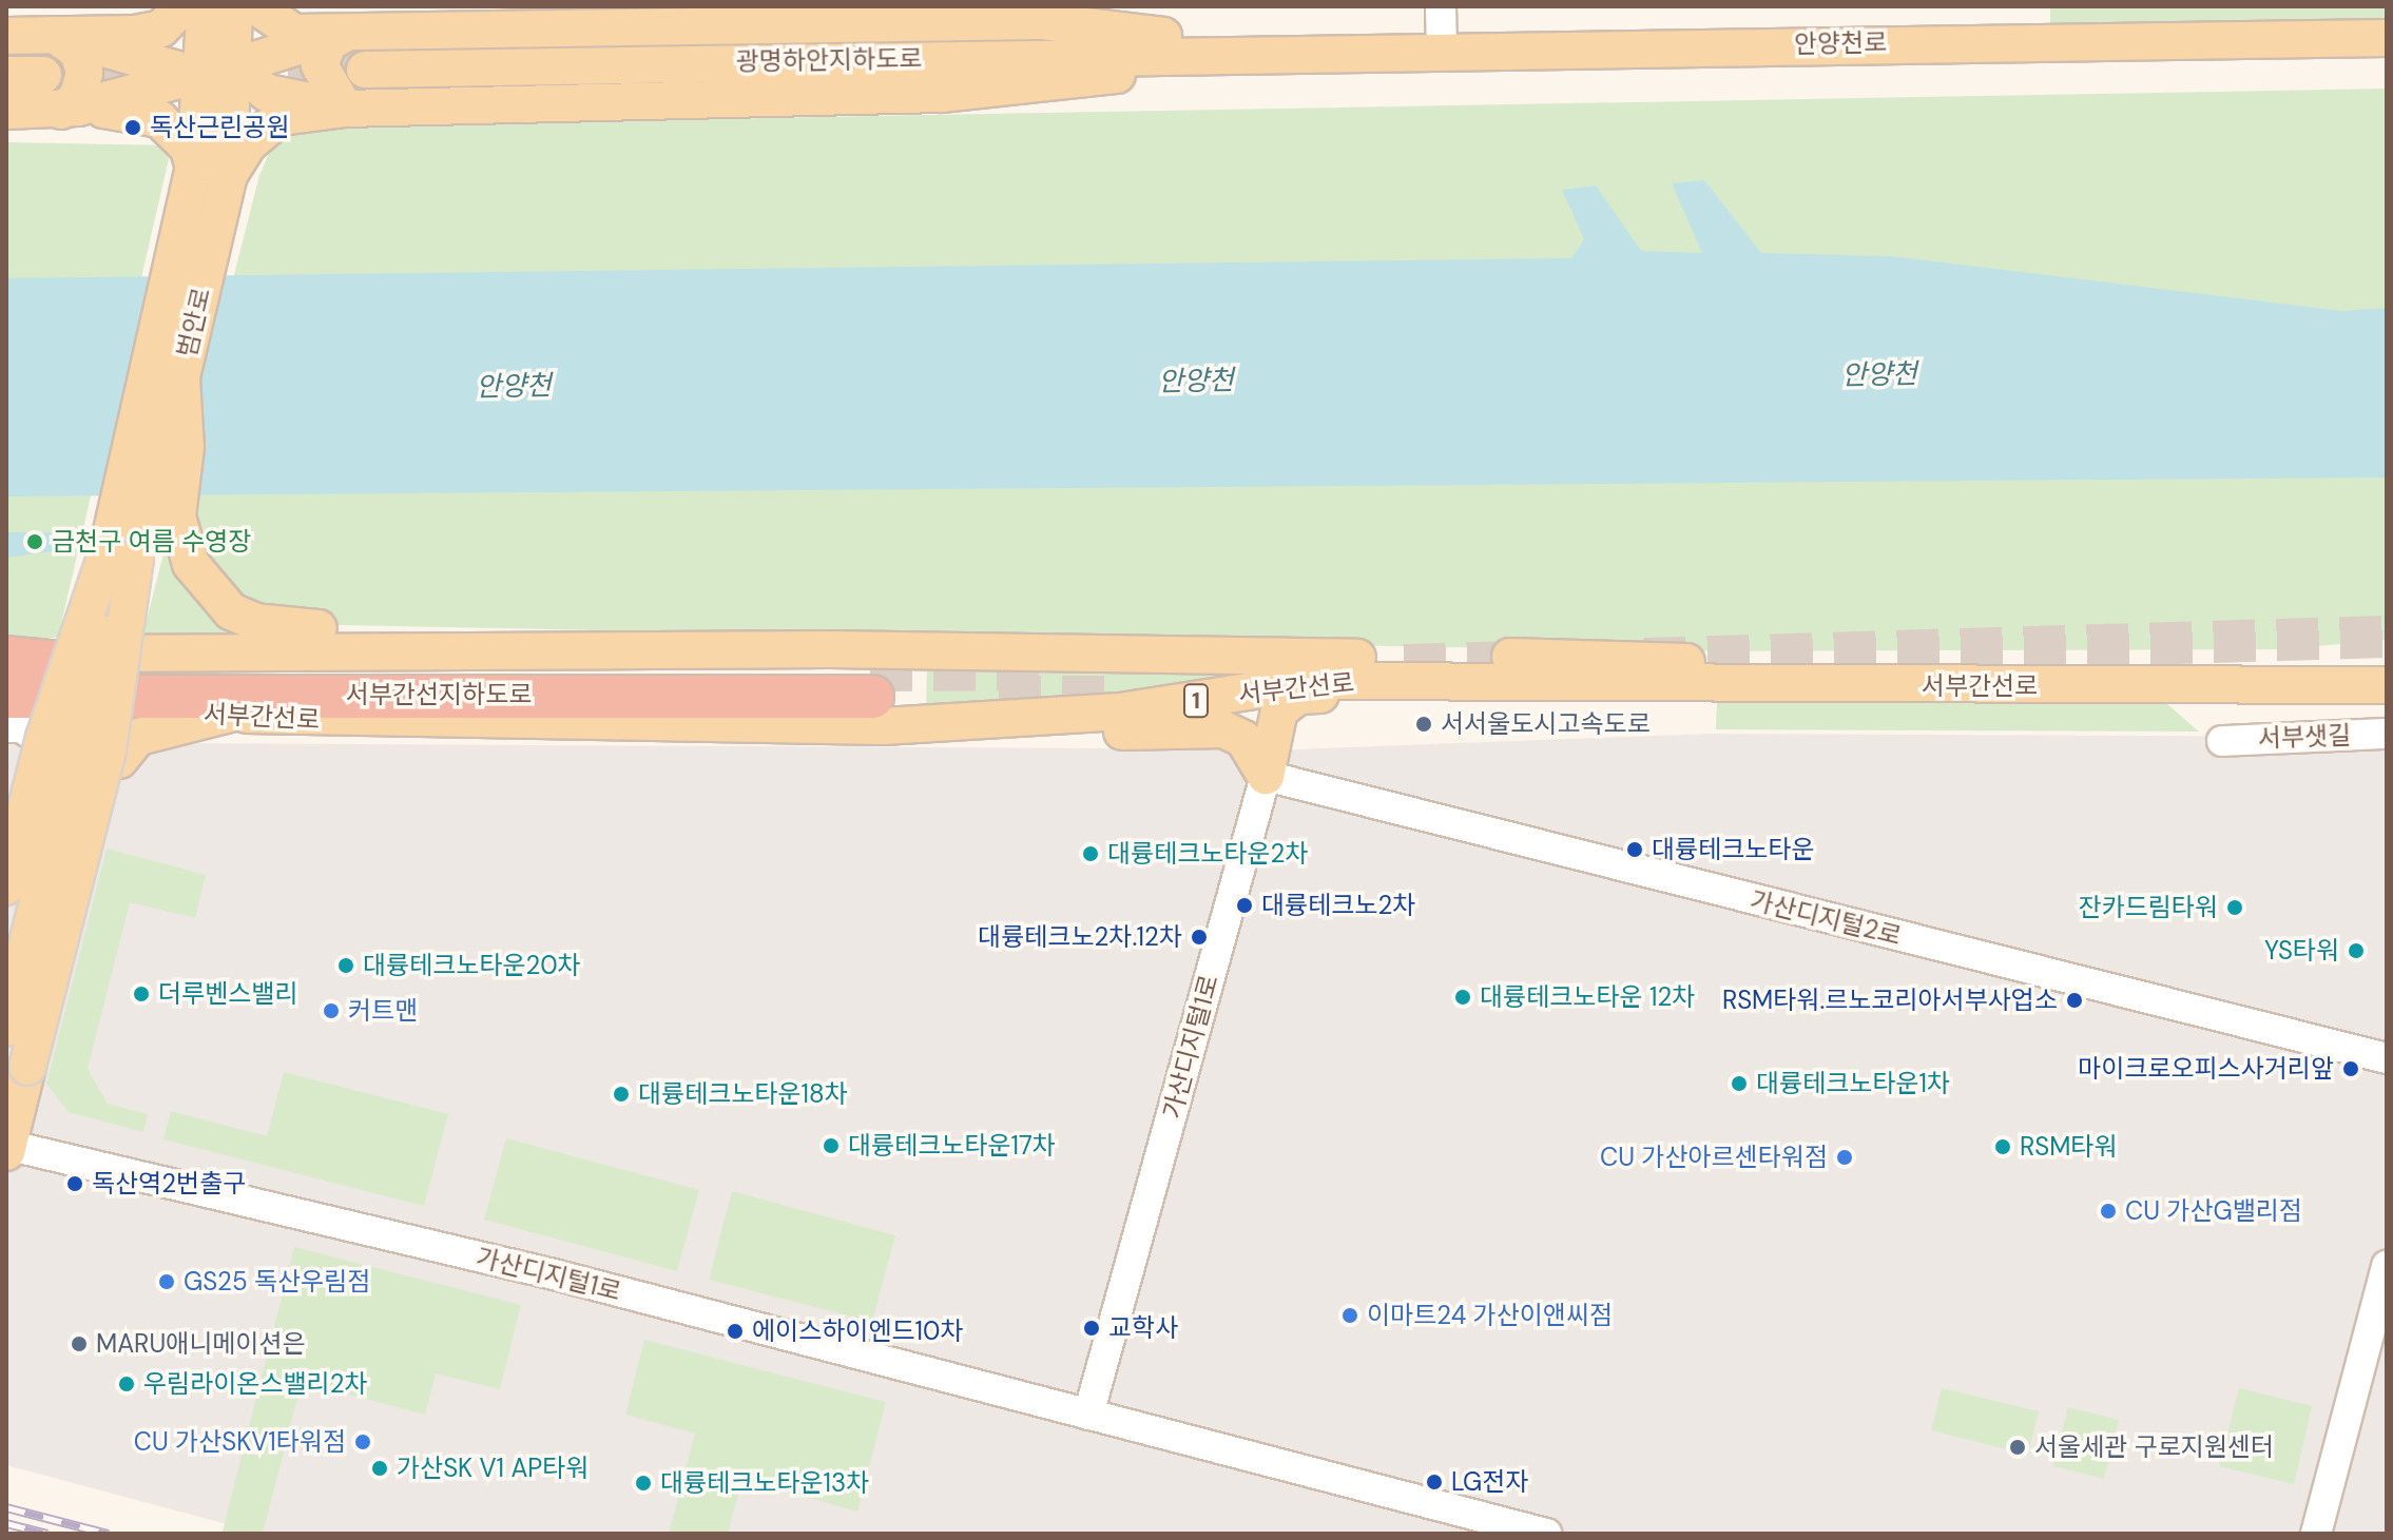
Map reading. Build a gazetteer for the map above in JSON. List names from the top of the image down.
{
  "streets": {
    "highway": ["서부간선지하도로"],
    "main road": [
      "안양천로",
      "광명하안지하도로",
      "범안로",
      "서부간선로",
      "1"
    ],
    "street": ["서부샛길", "가산디지털2로", "가산디지털1로"]
  },
  "crossings": [
    ["안양천로", "광명하안지하도로"],
    ["서부간선로", "서부간선지하도로"],
    ["가산디지털2로", "가산디지털1로"]
  ],
  "water": ["안양천"],
  "places": [
    "독산근린공원",
    "금천구 여름 수영장",
    "서서울도시고속도로",
    "대륭테크노타운",
    "대륭테크노타운2차",
    "대륭테크노2차",
    "잔카드림타워",
    "대륭테크노2차.12차",
    "YS타워",
    "대륭테크노타운20차",
    "더루벤스밸리",
    "대륭테크노타운 12차",
    "RSM타워.르노코리아서부사업소",
    "커트맨",
    "마이크로오피스사거리앞",
    "대륭테크노타운1차",
    "대륭테크노타운18차",
    "대륭테크노타운17차",
    "RSM타워",
    "CU 가산아르센타워점",
    "독산역2번출구",
    "CU 가산G밸리점",
    "GS25 독산우림점",
    "이마트24 가산이앤씨점",
    "교학사",
    "에이스하이엔드10차",
    "MARU애니메이션은",
    "우림라이온스밸리2차",
    "CU 가산SKV1타워점",
    "서울세관 구로지원센터",
    "가산SK V1 AP타워",
    "LG전자",
    "대륭테크노타운13차"
  ]
}
